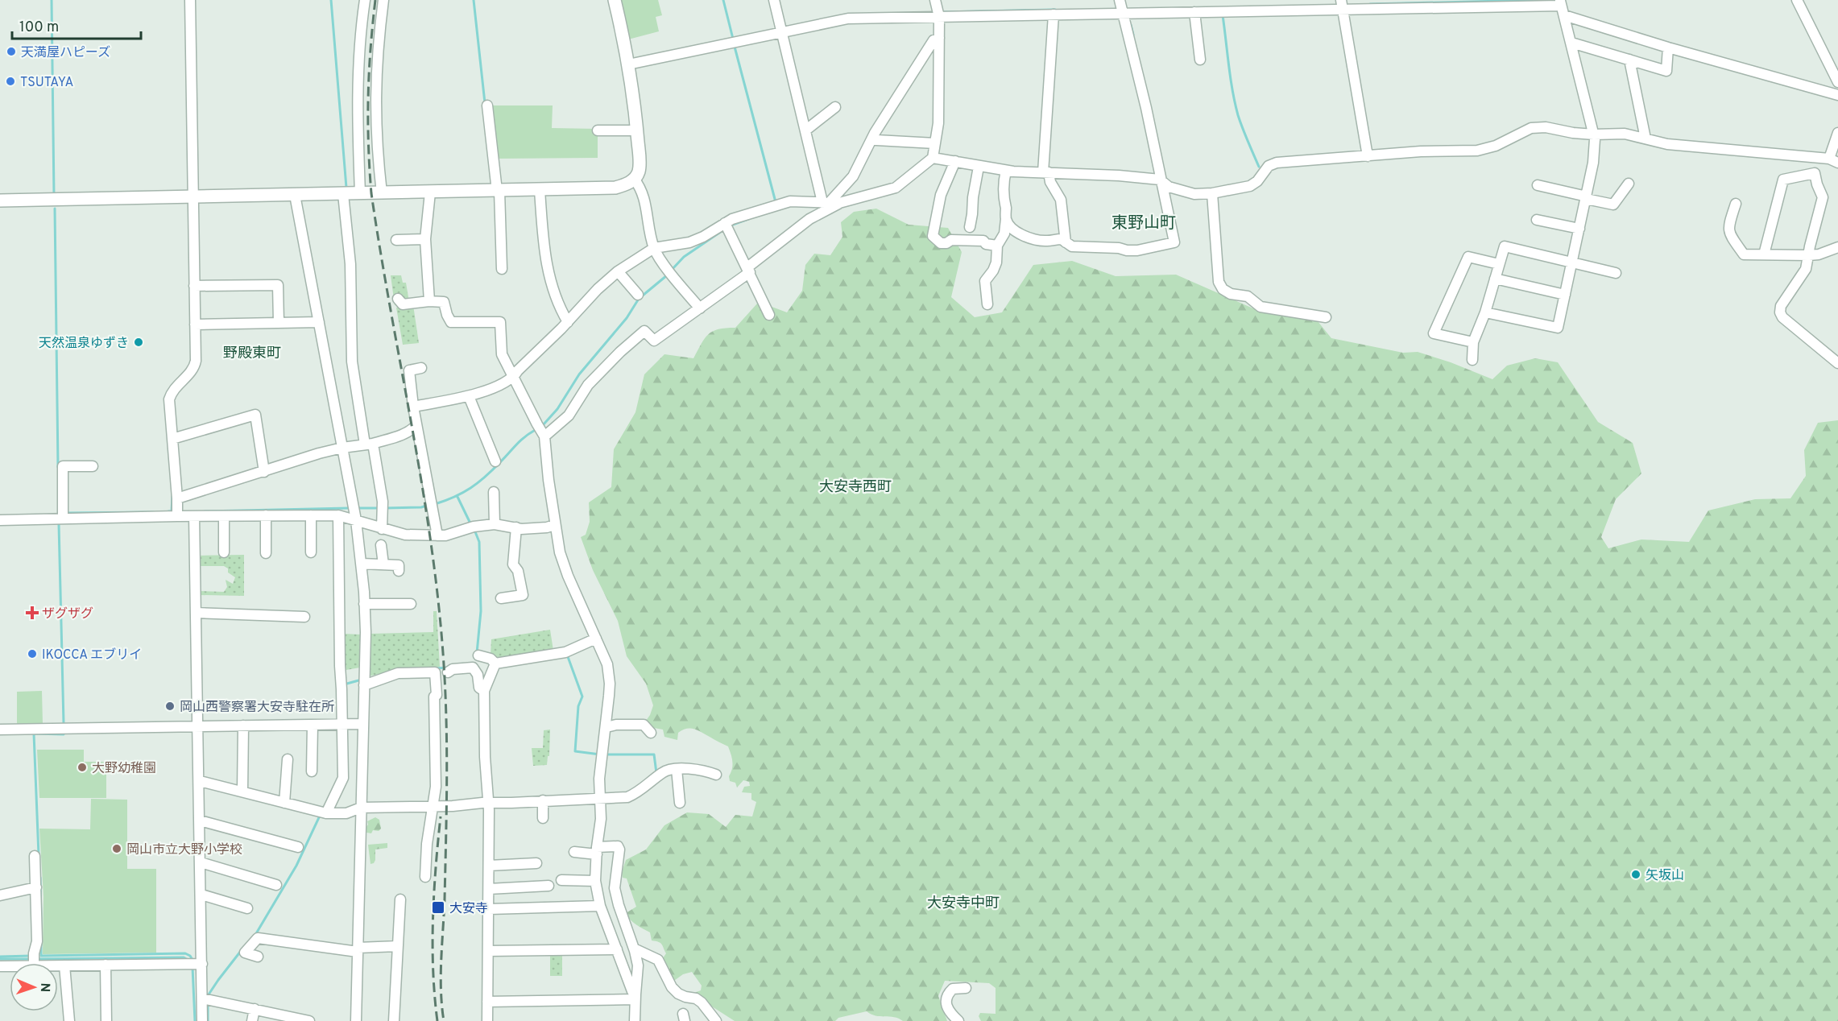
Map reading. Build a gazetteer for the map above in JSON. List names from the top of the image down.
{
  "districts": [
    "東野山町",
    "野殿東町",
    "大安寺西町",
    "大安寺中町"
  ],
  "places": {
    "other": [
      "天満屋ハピーズ",
      "TSUTAYA",
      "天然温泉ゆずき",
      "IKOCCA エブリイ",
      "岡山西警察署大安寺駐在所",
      "大野幼稚園",
      "岡山市立大野小学校",
      "矢坂山"
    ],
    "health": ["ザグザグ"],
    "transit": ["大安寺"]
  },
  "scale_bar": "100 m",
  "north": "right"
}
